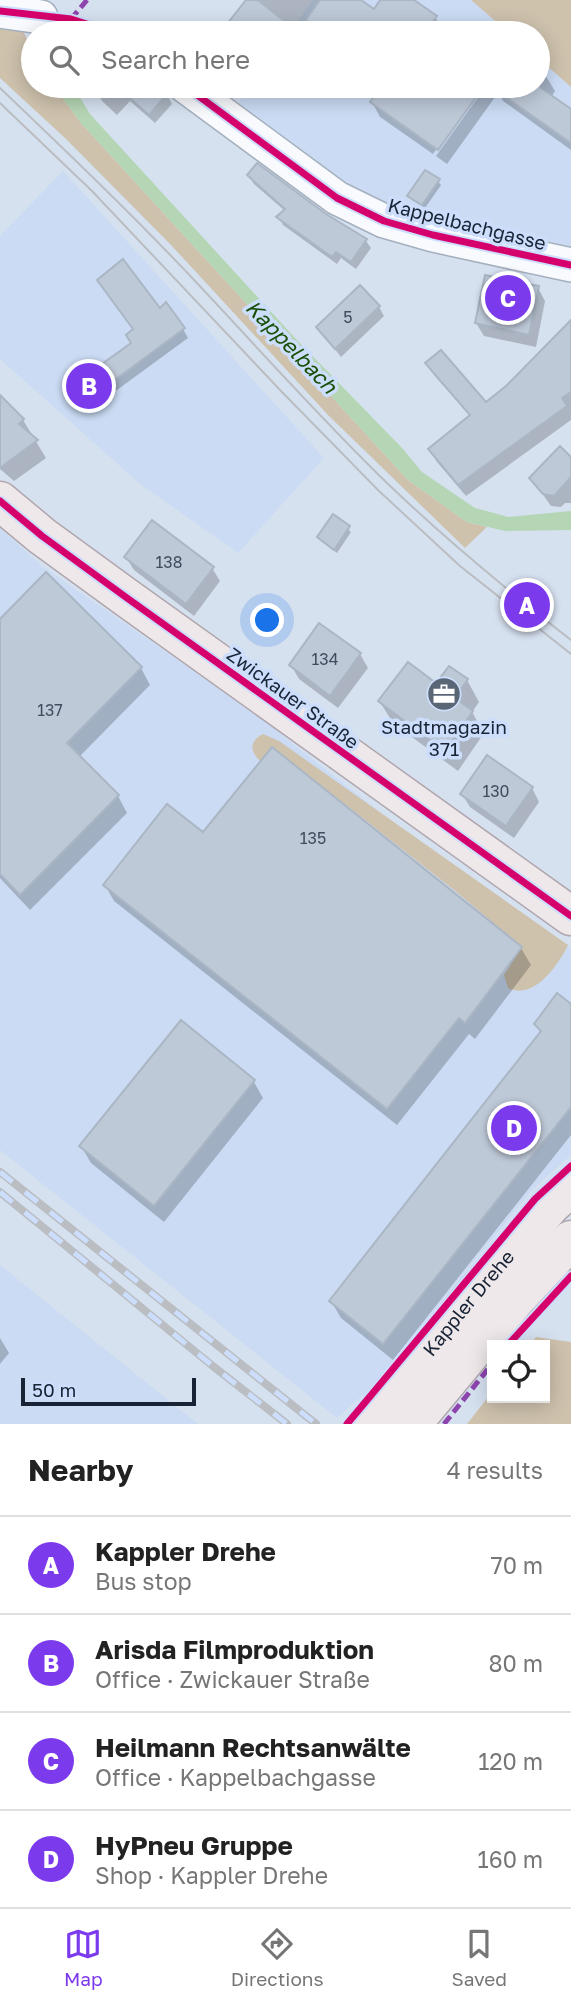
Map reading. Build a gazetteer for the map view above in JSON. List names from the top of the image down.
{
  "streets": {
    "main road": ["Zwickauer Straße", "Kappler Drehe"],
    "street": ["Kappelbachgasse"]
  },
  "water": ["Kappelbach"],
  "places": {
    "office": ["Stadtmagazin 371"]
  },
  "house_numbers": [
    "5",
    "138",
    "134",
    "137",
    "130",
    "135"
  ],
  "scale_bar": "50 m",
  "page": {
    "search": "Search here",
    "pins": [
      "C",
      "B",
      "A",
      "D"
    ],
    "scale": "50 m",
    "heading": ["Nearby", "4 results"],
    "list": [
      {
        "mark": "A",
        "name": "Kappler Drehe",
        "note": "Bus stop",
        "value": "70 m"
      },
      {
        "mark": "B",
        "name": "Arisda Filmproduktion",
        "note": "Office · Zwickauer Straße",
        "value": "80 m"
      },
      {
        "mark": "C",
        "name": "Heilmann Rechtsanwälte",
        "note": "Office · Kappelbachgasse",
        "value": "120 m"
      },
      {
        "mark": "D",
        "name": "HyPneu Gruppe",
        "note": "Shop · Kappler Drehe",
        "value": "160 m"
      }
    ],
    "nav": ["Map", "Directions", "Saved"]
  }
}
